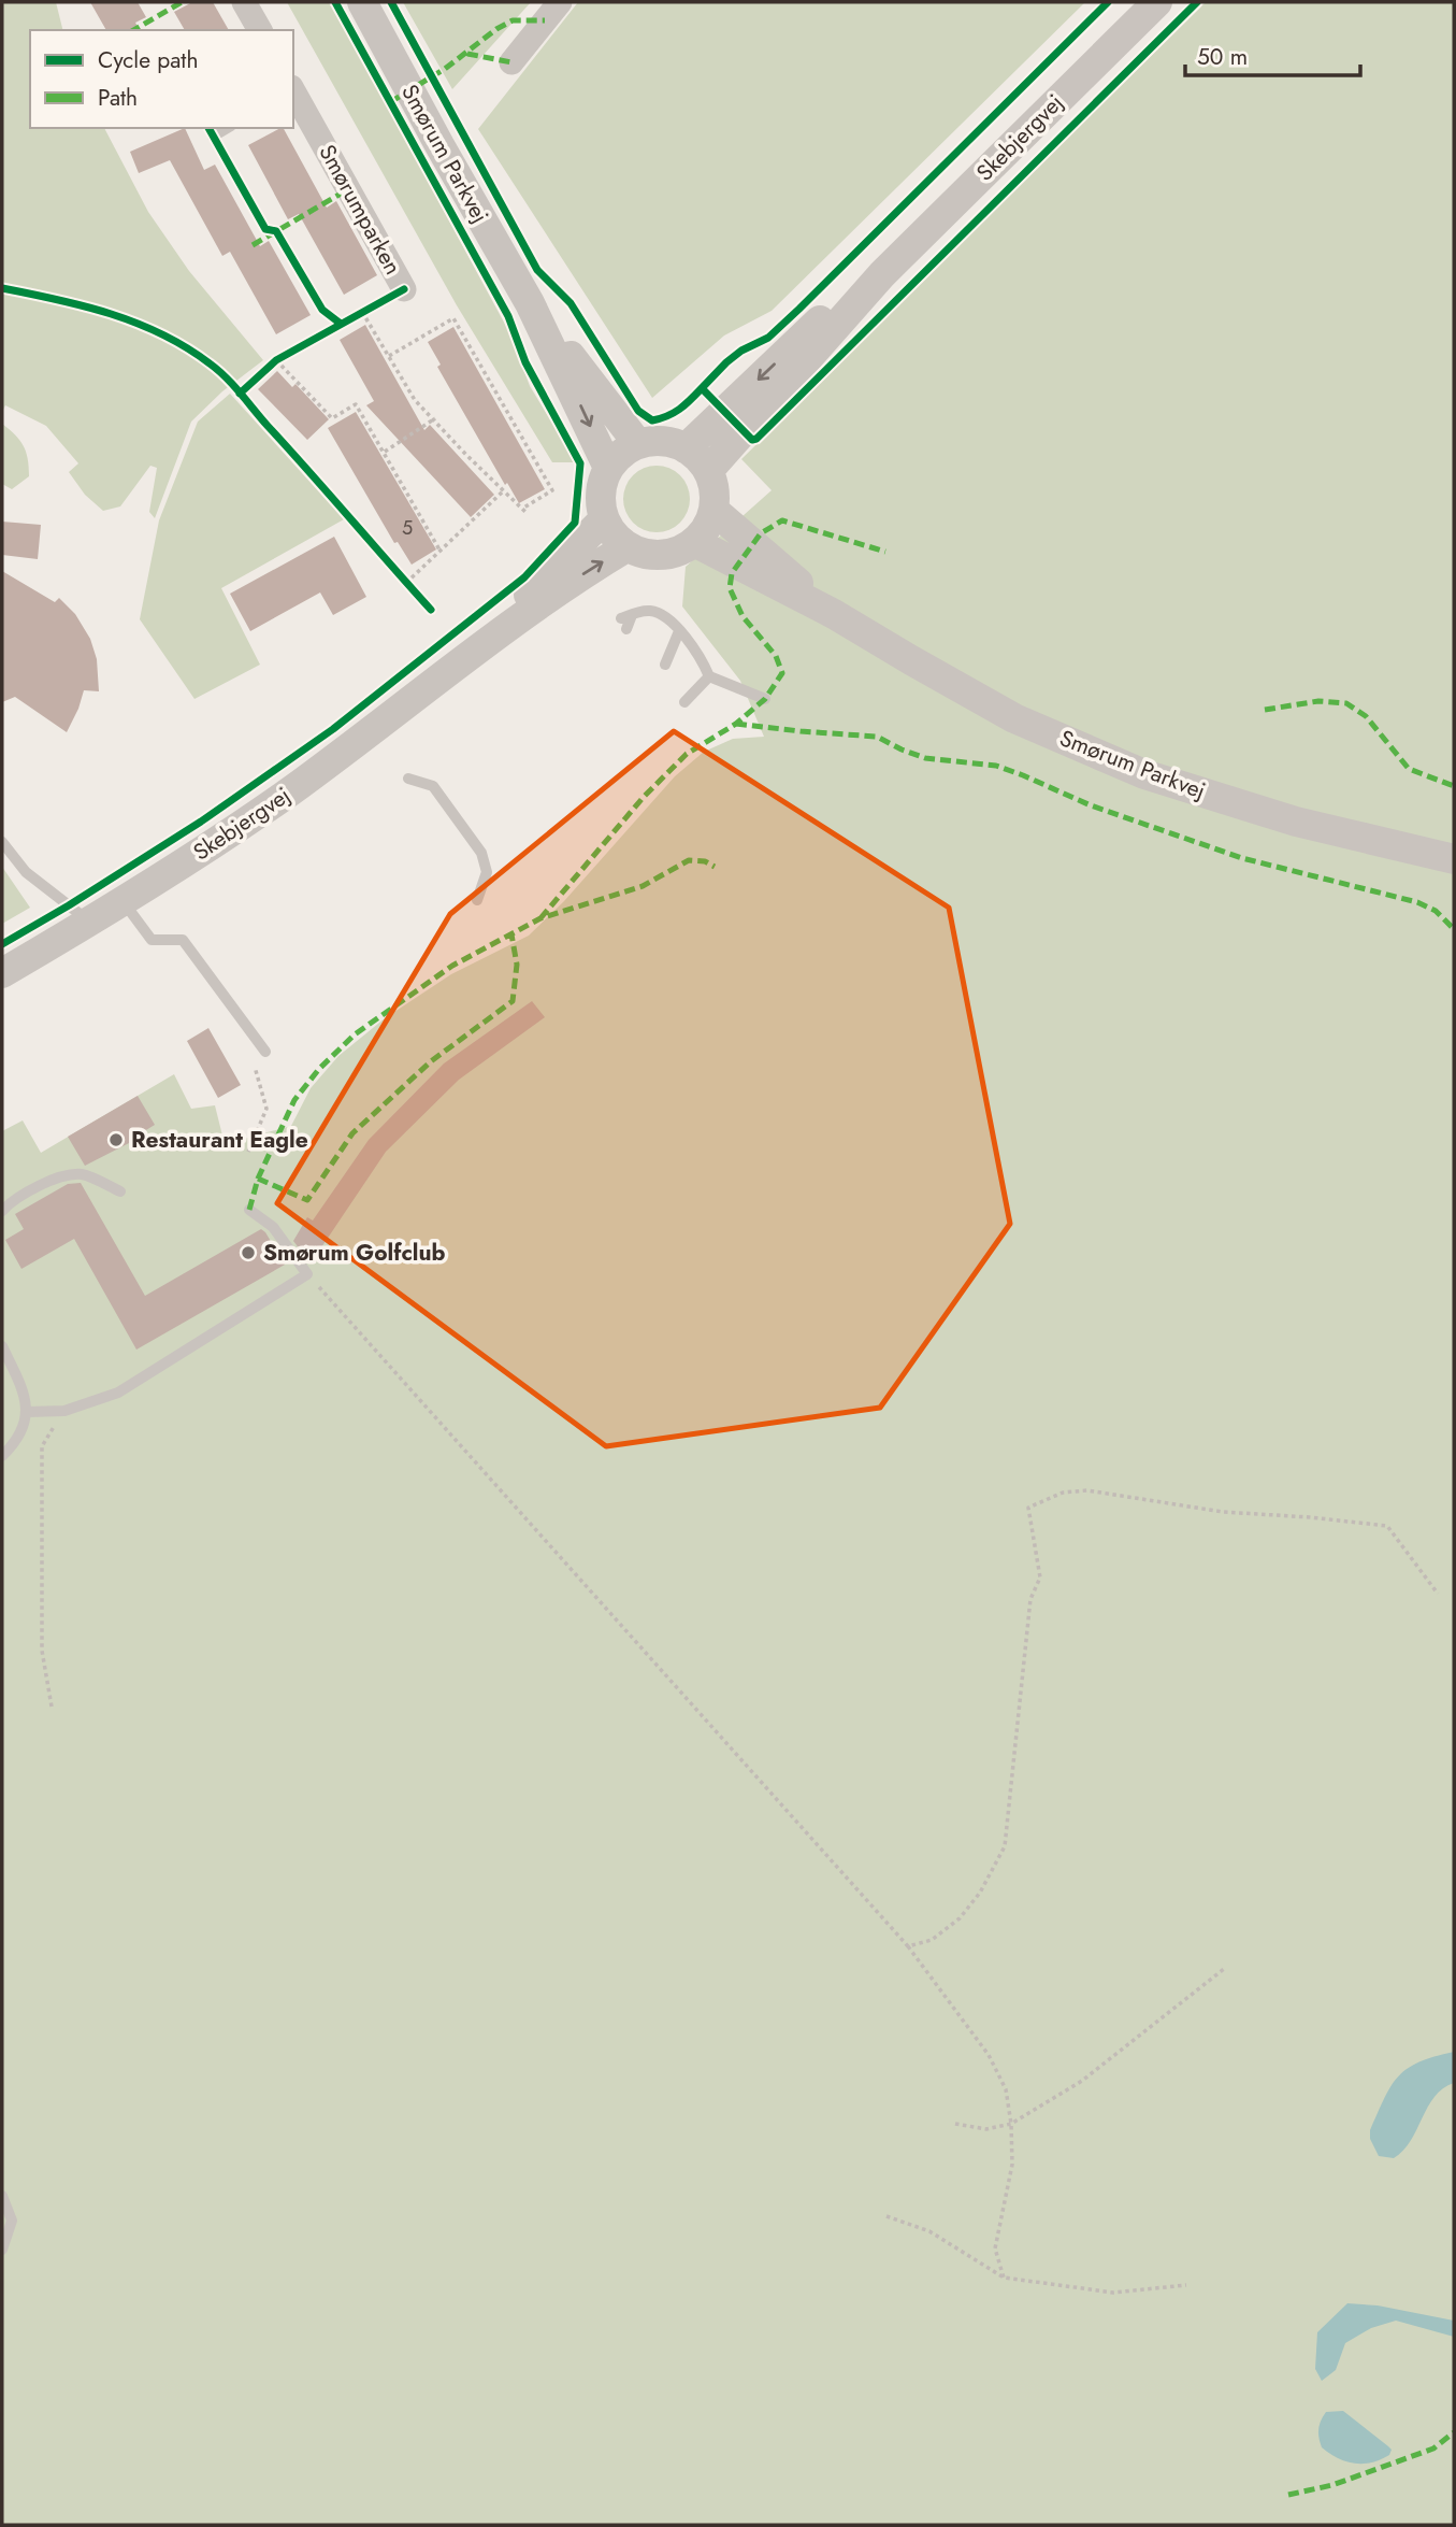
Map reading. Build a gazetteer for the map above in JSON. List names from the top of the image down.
{
  "streets": {
    "street": ["Skebjergvej", "Smørum Parkvej", "Smørumparken"]
  },
  "crossings": [
    ["Skebjergvej", "Smørum Parkvej"]
  ],
  "places": ["Restaurant Eagle", "Smørum Golfclub"],
  "house_numbers": ["5"],
  "legend": ["Cycle path", "Path"],
  "scale_bar": "50 m"
}
